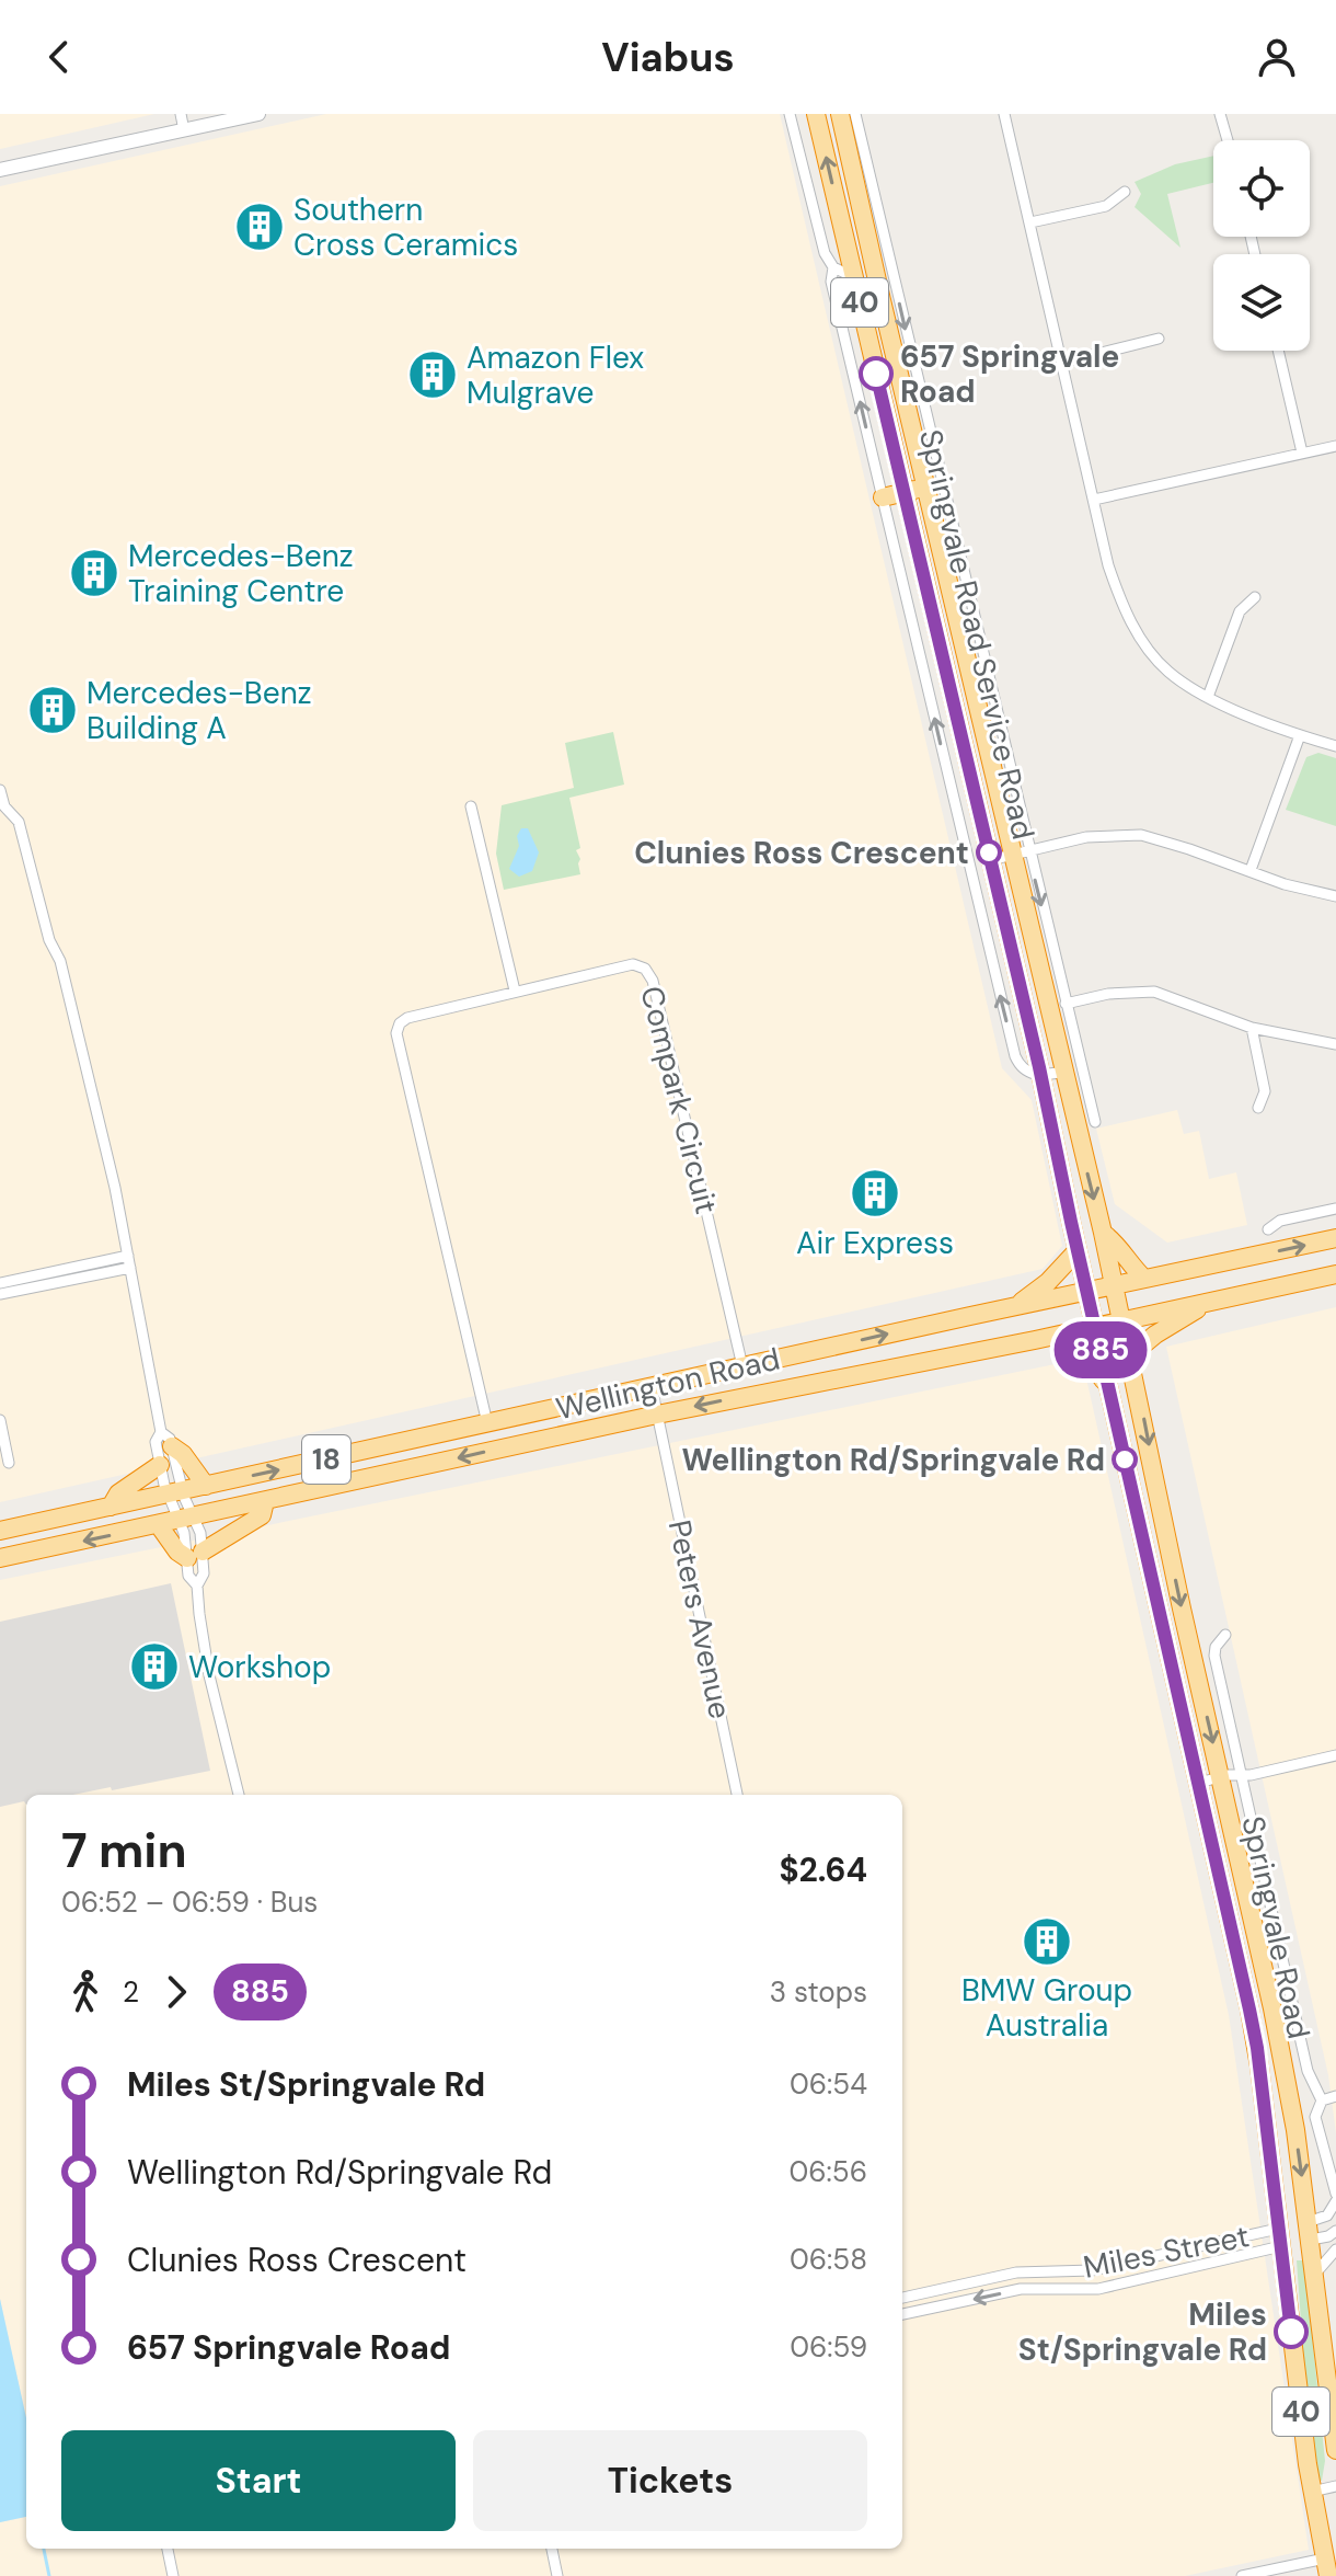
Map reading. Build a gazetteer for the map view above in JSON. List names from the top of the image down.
{
  "streets": {
    "highway": [
      "40",
      "Wellington Road",
      "18",
      "Springvale Road"
    ],
    "street": [
      "Springvale Road Service Road",
      "Compark Circuit",
      "Peters Avenue",
      "Miles Street"
    ]
  },
  "crossings": [
    ["Springvale Road Service Road", "Springvale Road"],
    ["Compark Circuit", "Wellington Road"],
    ["Wellington Road", "Peters Avenue"],
    ["Wellington Road", "Springvale Road"],
    ["Springvale Road", "Miles Street"]
  ],
  "places": {
    "building": [
      "Southern Cross Ceramics",
      "Amazon Flex Mulgrave",
      "Mercedes-Benz Training Centre",
      "Mercedes-Benz Building A",
      "Air Express",
      "Workshop",
      "BMW Group Australia"
    ],
    "other": [
      "657 Springvale Road",
      "Clunies Ross Crescent",
      "Wellington Rd/Springvale Rd",
      "Miles St/Springvale Rd"
    ]
  },
  "lines": ["bus line 885"],
  "page": {
    "header": "Viabus",
    "on_map": "885",
    "heading": ["7 min", "06:52 – 06:59 · Bus", "$2.64"],
    "legs": ["2", "885", "3 stops"],
    "list": [
      {
        "name": "Miles St/Springvale Rd",
        "value": "06:54"
      },
      {
        "name": "Wellington Rd/Springvale Rd",
        "value": "06:56"
      },
      {
        "name": "Clunies Ross Crescent",
        "value": "06:58"
      },
      {
        "name": "657 Springvale Road",
        "value": "06:59"
      }
    ],
    "buttons": ["Start", "Tickets"]
  }
}
